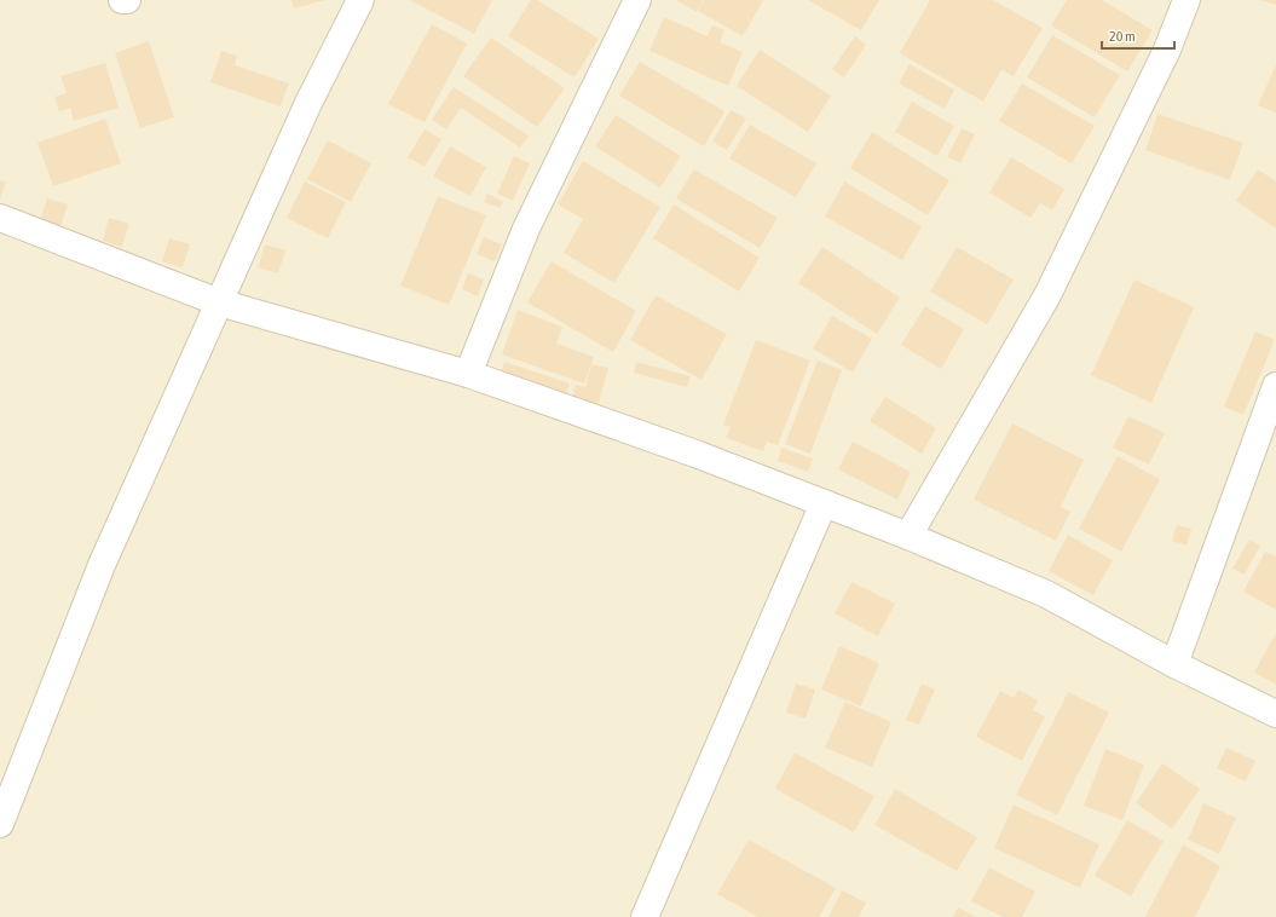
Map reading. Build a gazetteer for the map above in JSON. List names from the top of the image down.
{
  "scale_bar": "20 m"
}
